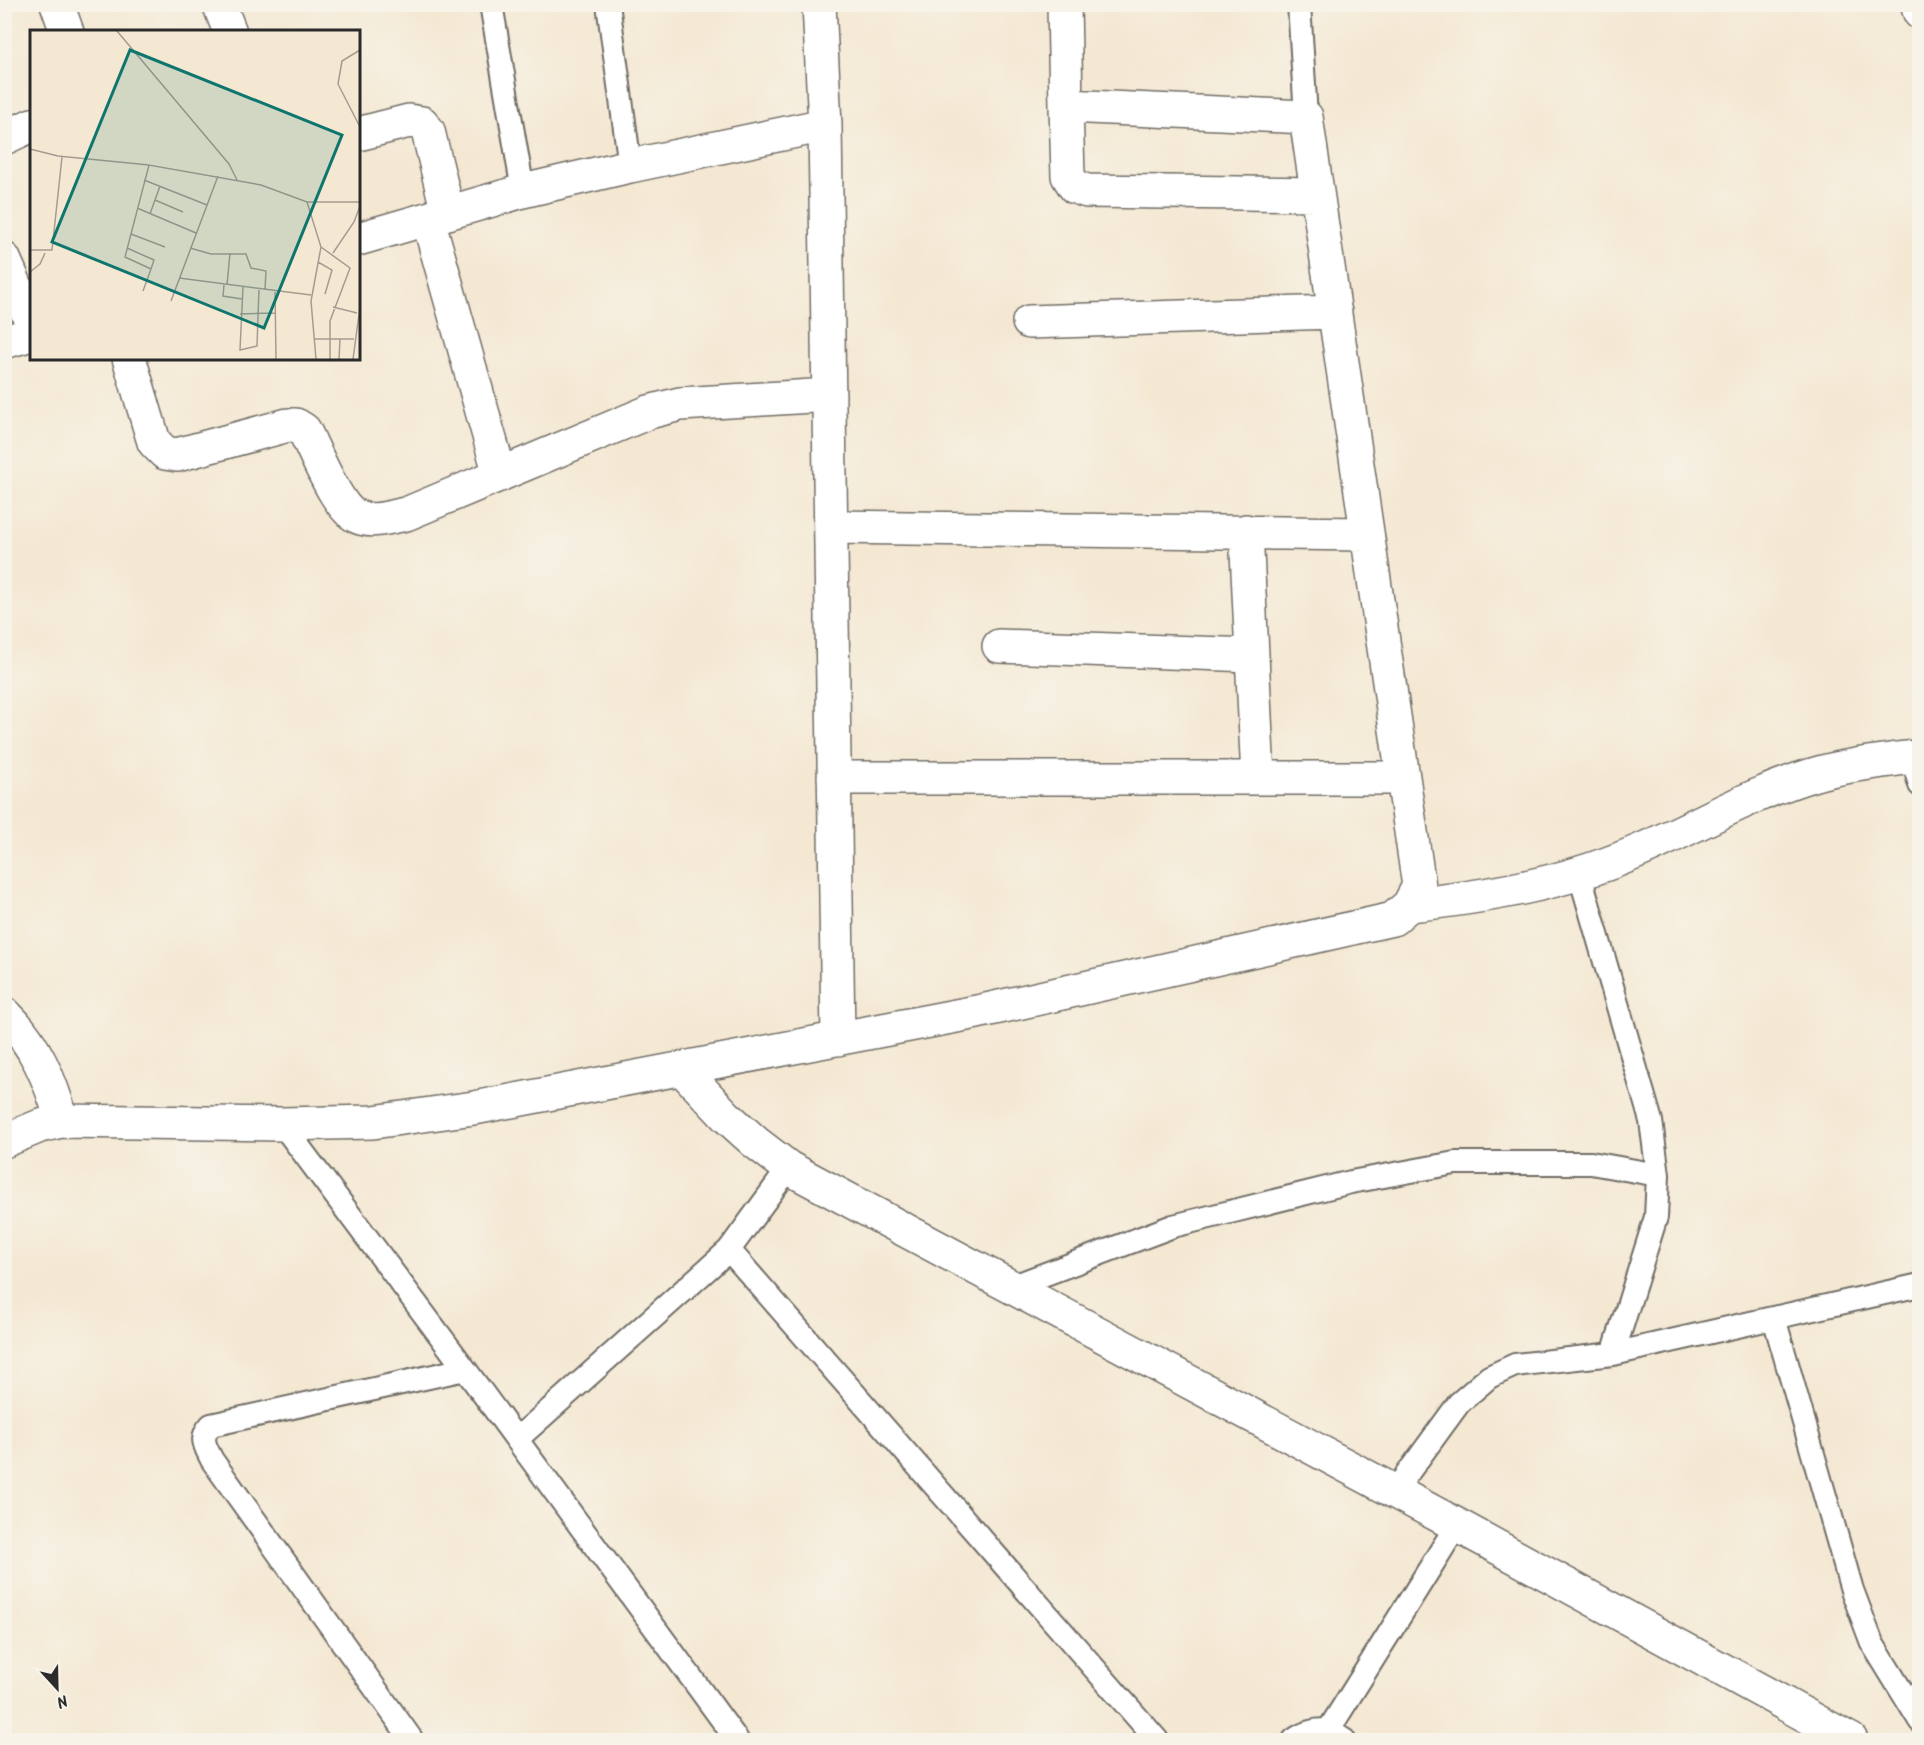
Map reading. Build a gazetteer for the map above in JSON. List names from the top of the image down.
{
  "north": "bottom"
}
